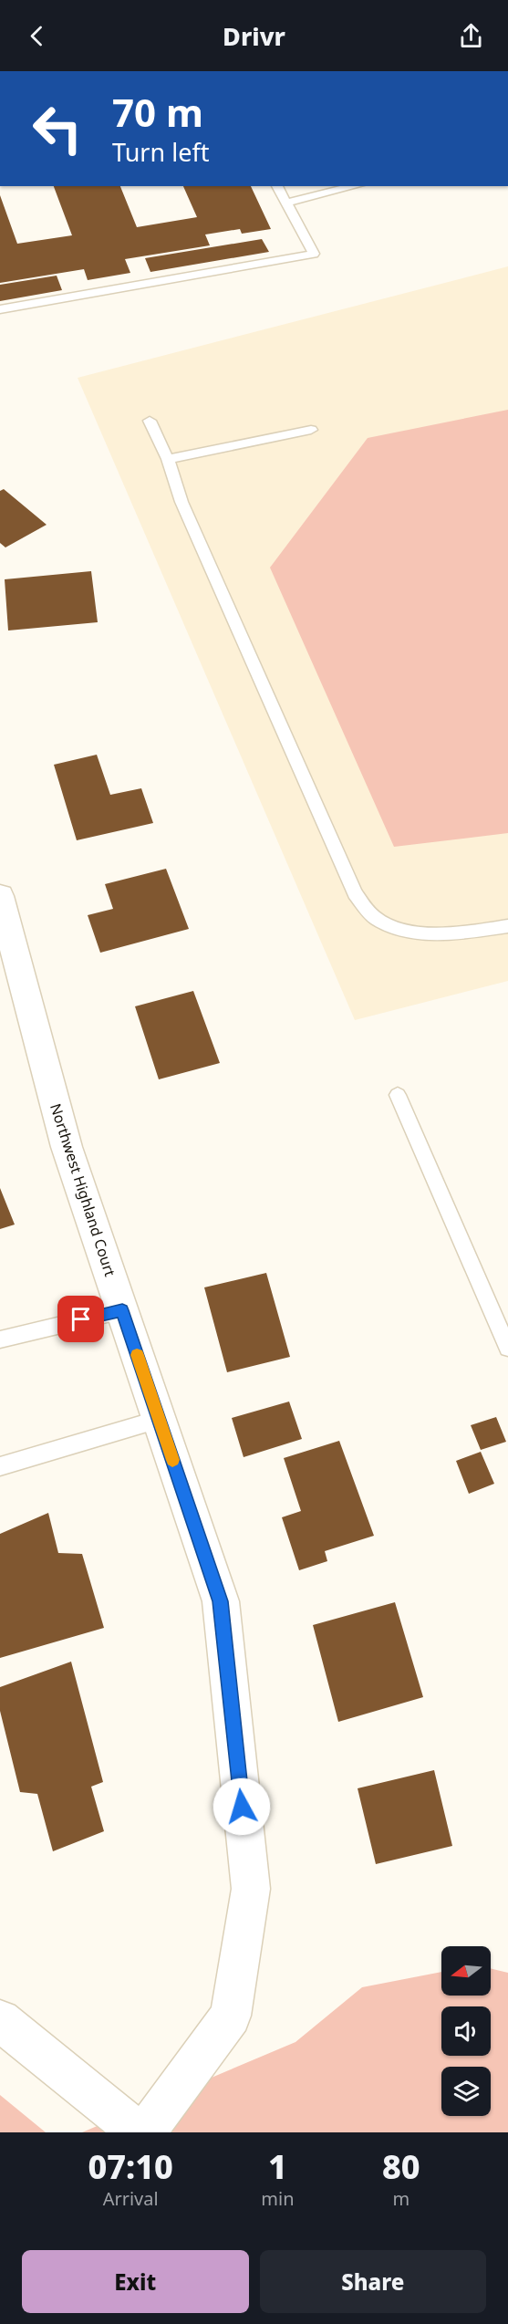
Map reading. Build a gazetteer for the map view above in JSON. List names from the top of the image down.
{
  "streets": {
    "street": ["Northwest Highland Court"]
  },
  "north": "left",
  "page": {
    "header": "Drivr",
    "turn": ["70 m", "Turn left"],
    "eta": [
      "07:10",
      "Arrival",
      "1",
      "min",
      "80",
      "m"
    ],
    "buttons": ["Exit", "Share"]
  }
}
